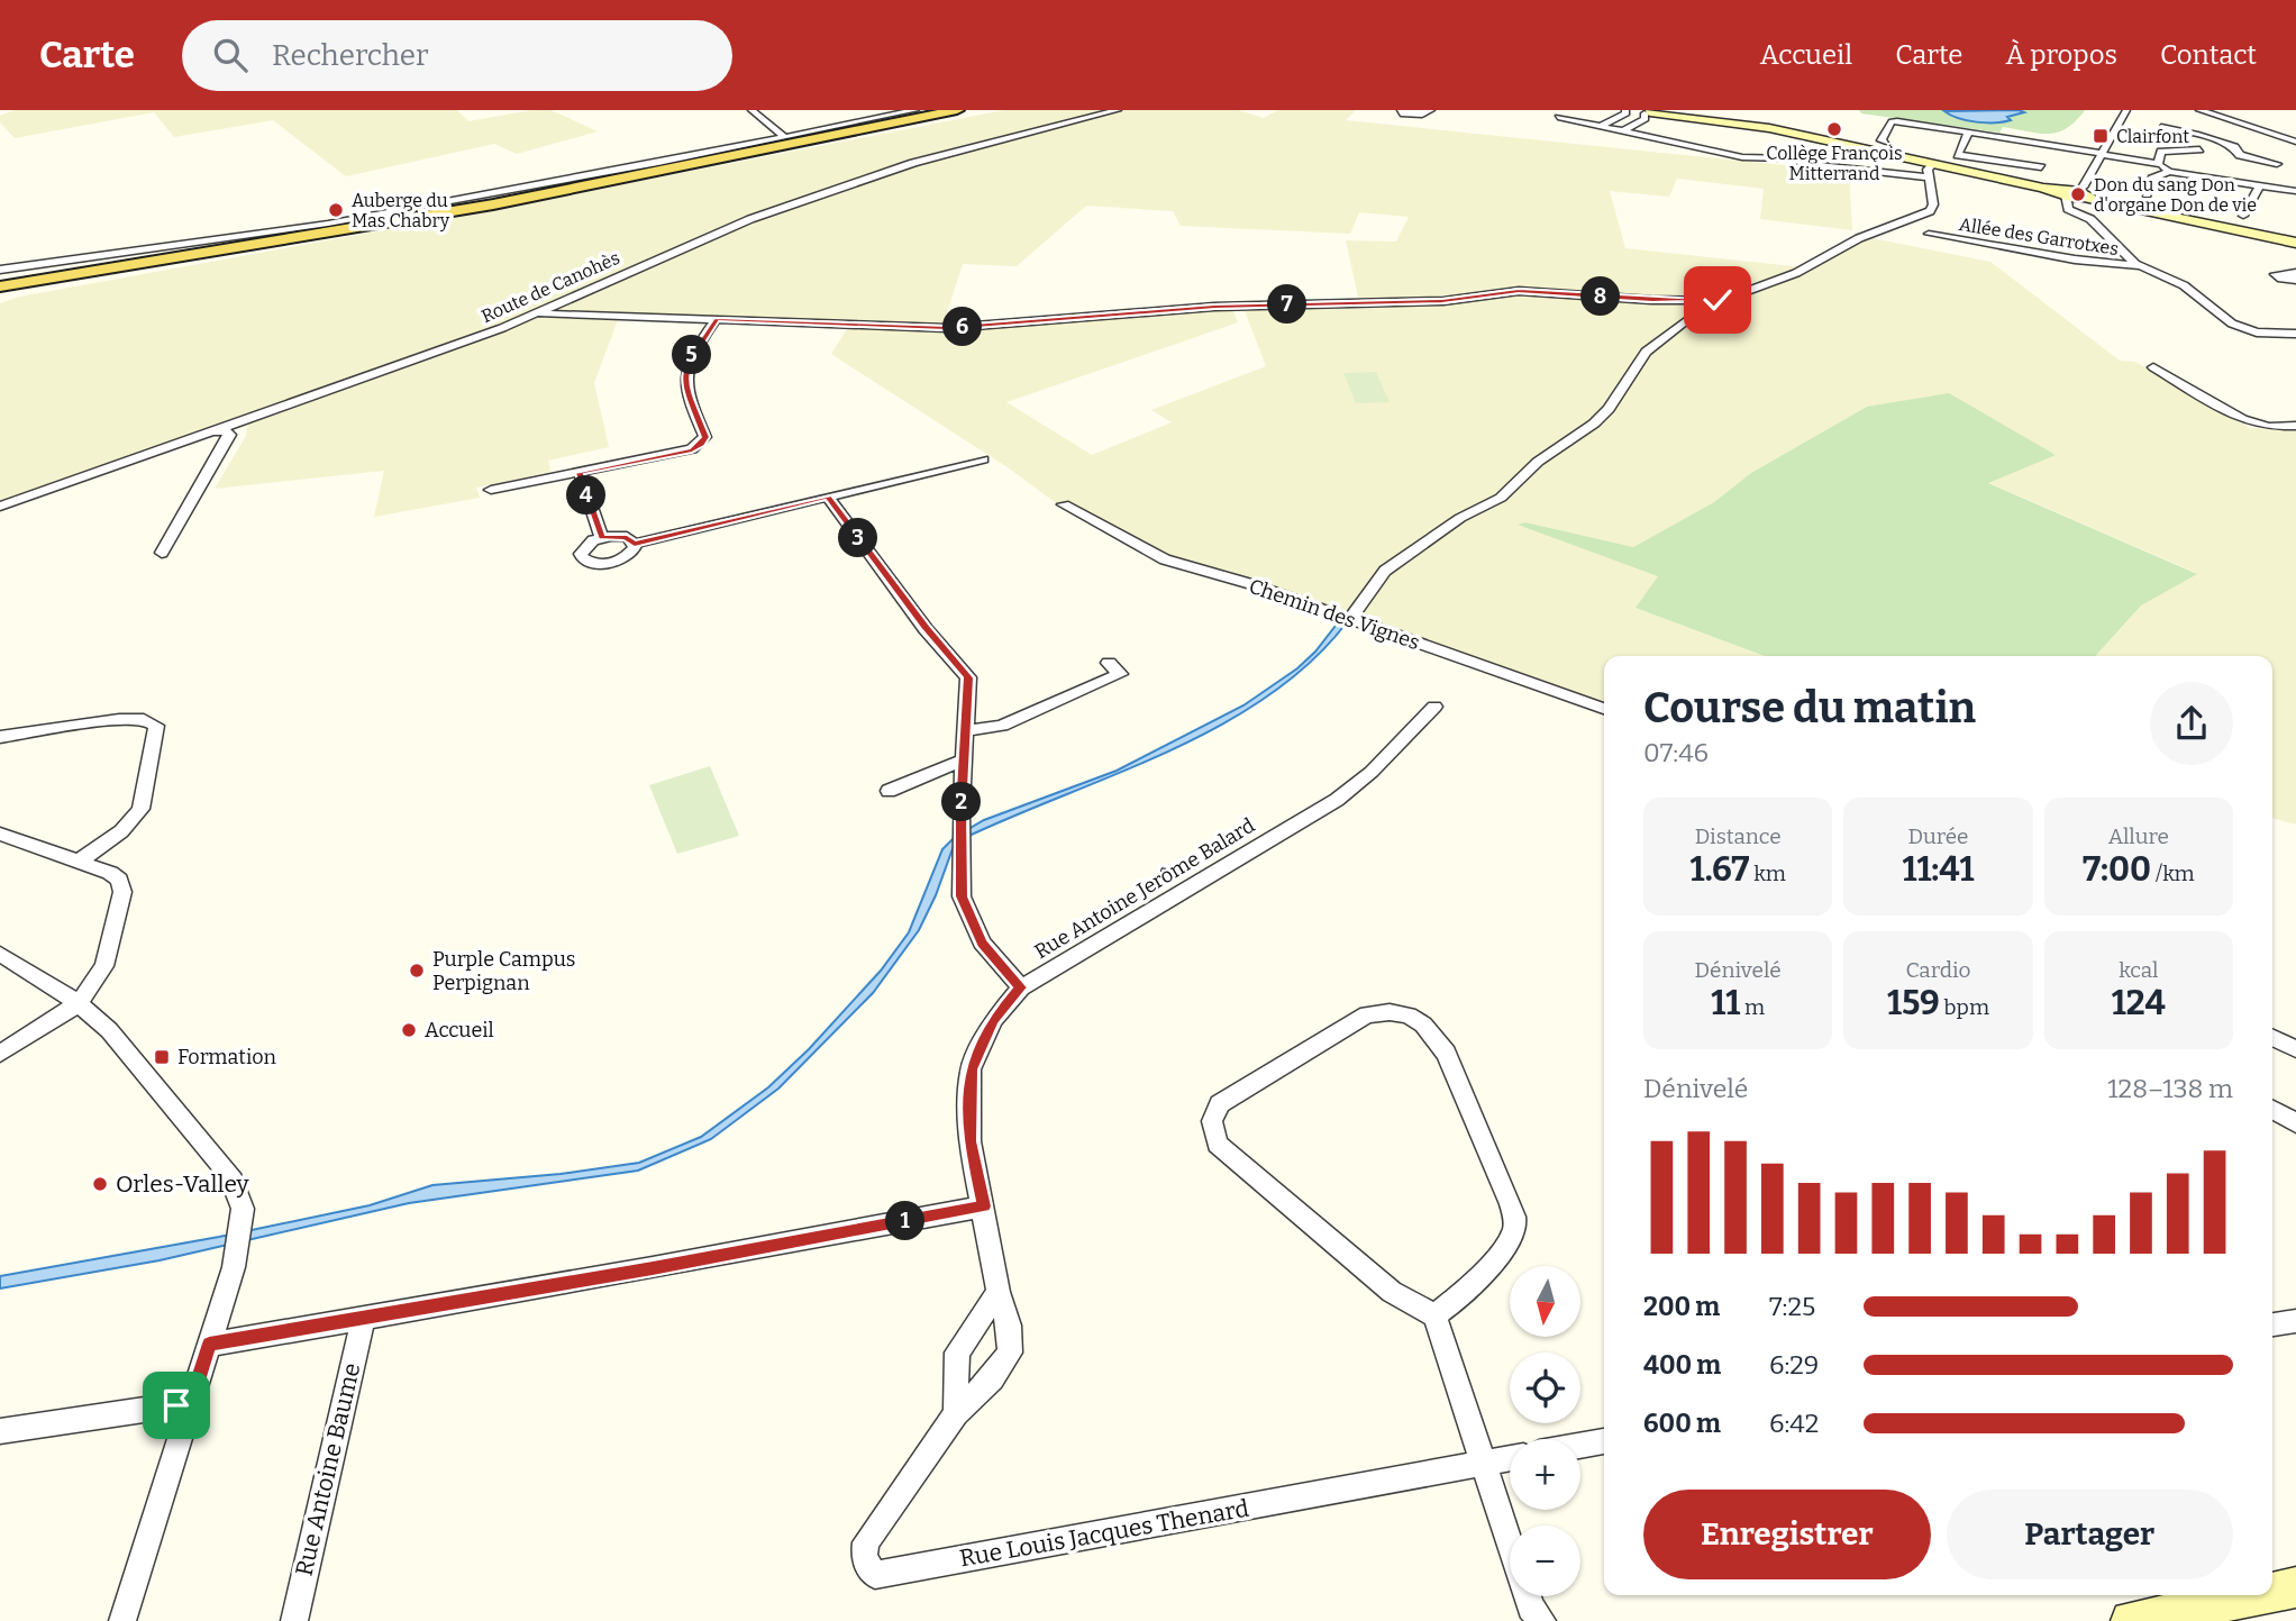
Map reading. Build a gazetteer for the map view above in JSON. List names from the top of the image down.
{
  "streets": {
    "street": [
      "Allée des Garrotxes",
      "Route de Canohès",
      "Chemin des Vignes",
      "Rue Antoine Jerôme Balard",
      "Rue Antoine Baume",
      "Rue Louis Jacques Thenard"
    ]
  },
  "crossings": [
    ["Rue Antoine Jerôme Balard", "Rue Louis Jacques Thenard"]
  ],
  "places": {
    "other": [
      "Collège François Mitterrand",
      "Don du sang Don d'organe Don de vie",
      "Auberge du Mas Chabry",
      "Purple Campus Perpignan",
      "Accueil",
      "Orles-Valley"
    ],
    "transit": ["Clairfont", "Formation"]
  },
  "north": "bottom",
  "page": {
    "header": "Carte",
    "search": "Rechercher",
    "nav": [
      "Accueil",
      "Carte",
      "À propos",
      "Contact"
    ],
    "pins": [
      "8",
      "7",
      "6",
      "5",
      "4",
      "3",
      "2",
      "1"
    ],
    "heading": ["Course du matin", "07:46"],
    "stats": [
      ["Distance", "1.67 km"],
      ["Durée", "11:41"],
      ["Allure", "7:00 /km"],
      ["Dénivelé", "11 m"],
      ["Cardio", "159 bpm"],
      ["kcal", "124"]
    ],
    "chart": ["Dénivelé", "128–138 m"],
    "map_buttons": ["+", "−"],
    "list": [
      {
        "name": "200 m",
        "note": "7:25"
      },
      {
        "name": "400 m",
        "note": "6:29"
      },
      {
        "name": "600 m",
        "note": "6:42"
      }
    ],
    "buttons": ["Enregistrer", "Partager"]
  }
}
